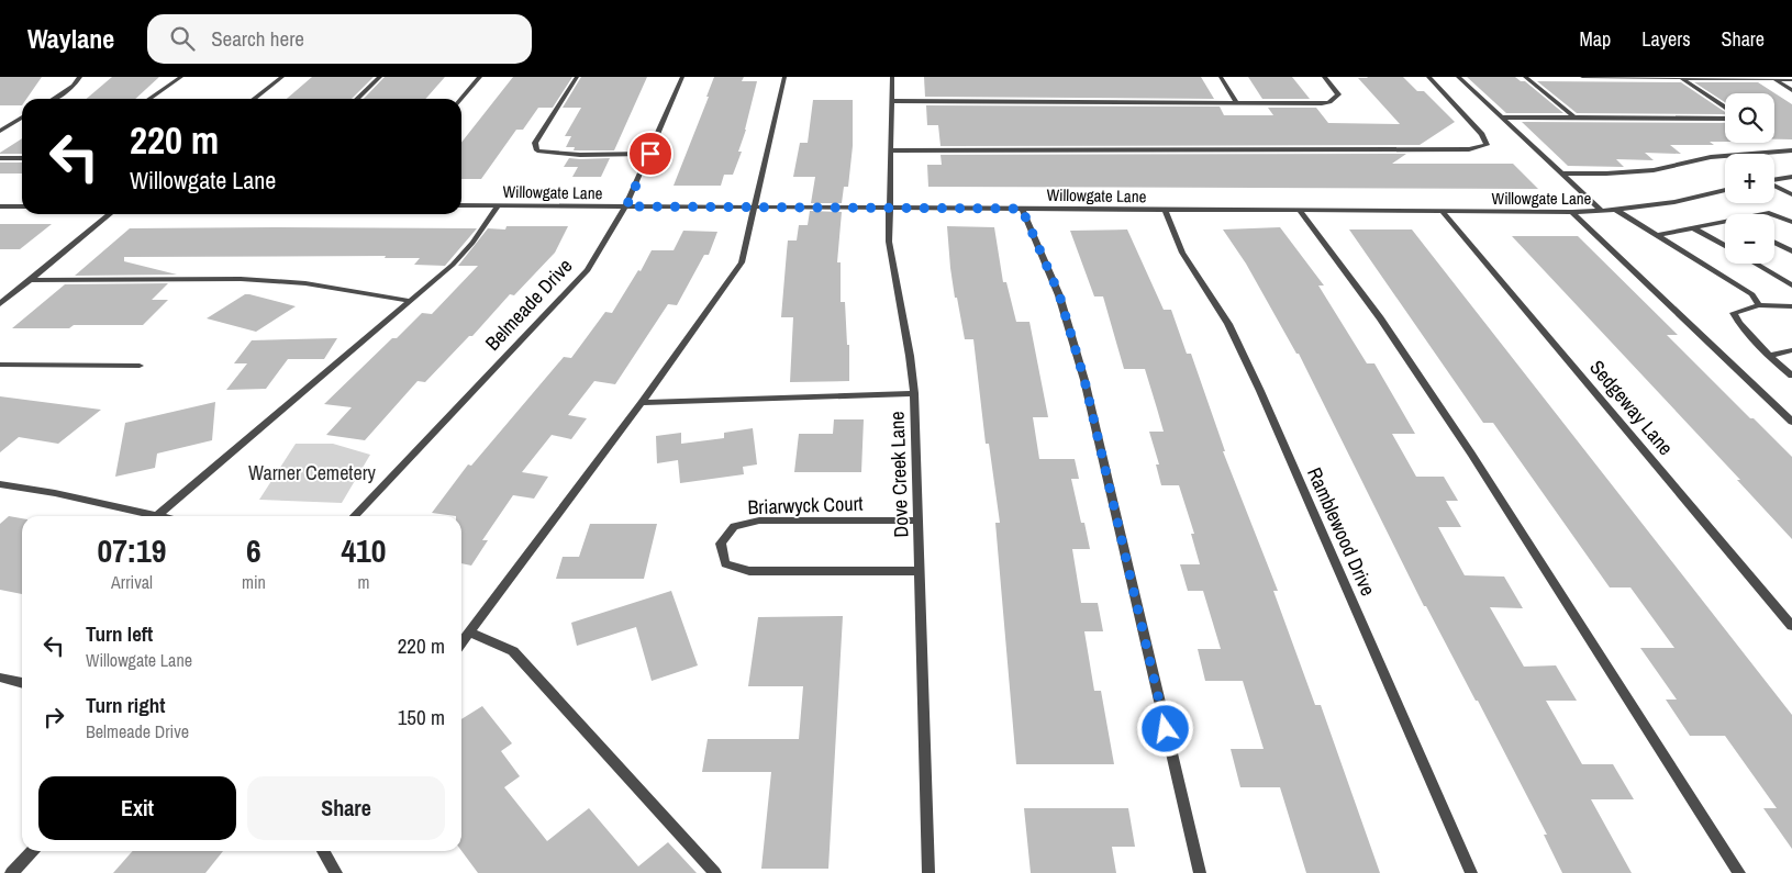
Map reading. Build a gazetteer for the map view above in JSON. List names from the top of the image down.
{
  "streets": {
    "street": [
      "Willowgate Lane",
      "Belmeade Drive",
      "Sedgeway Lane",
      "Dove Creek Lane",
      "Briarwyck Court",
      "Ramblewood Drive"
    ]
  },
  "crossings": [
    ["Willowgate Lane", "Belmeade Drive"],
    ["Willowgate Lane", "Sedgeway Lane"],
    ["Willowgate Lane", "Dove Creek Lane"],
    ["Willowgate Lane", "Ramblewood Drive"],
    ["Dove Creek Lane", "Briarwyck Court"]
  ],
  "parks": ["Warner Cemetery"],
  "page": {
    "header": "Waylane",
    "search": "Search here",
    "nav": ["Map", "Layers", "Share"],
    "map_buttons": ["+", "−"],
    "turn": ["220 m", "Willowgate Lane"],
    "eta": [
      "07:19",
      "Arrival",
      "6",
      "min",
      "410",
      "m"
    ],
    "list": [
      {
        "name": "Turn left",
        "note": "Willowgate Lane",
        "value": "220 m"
      },
      {
        "name": "Turn right",
        "note": "Belmeade Drive",
        "value": "150 m"
      }
    ],
    "buttons": ["Exit", "Share"]
  }
}
